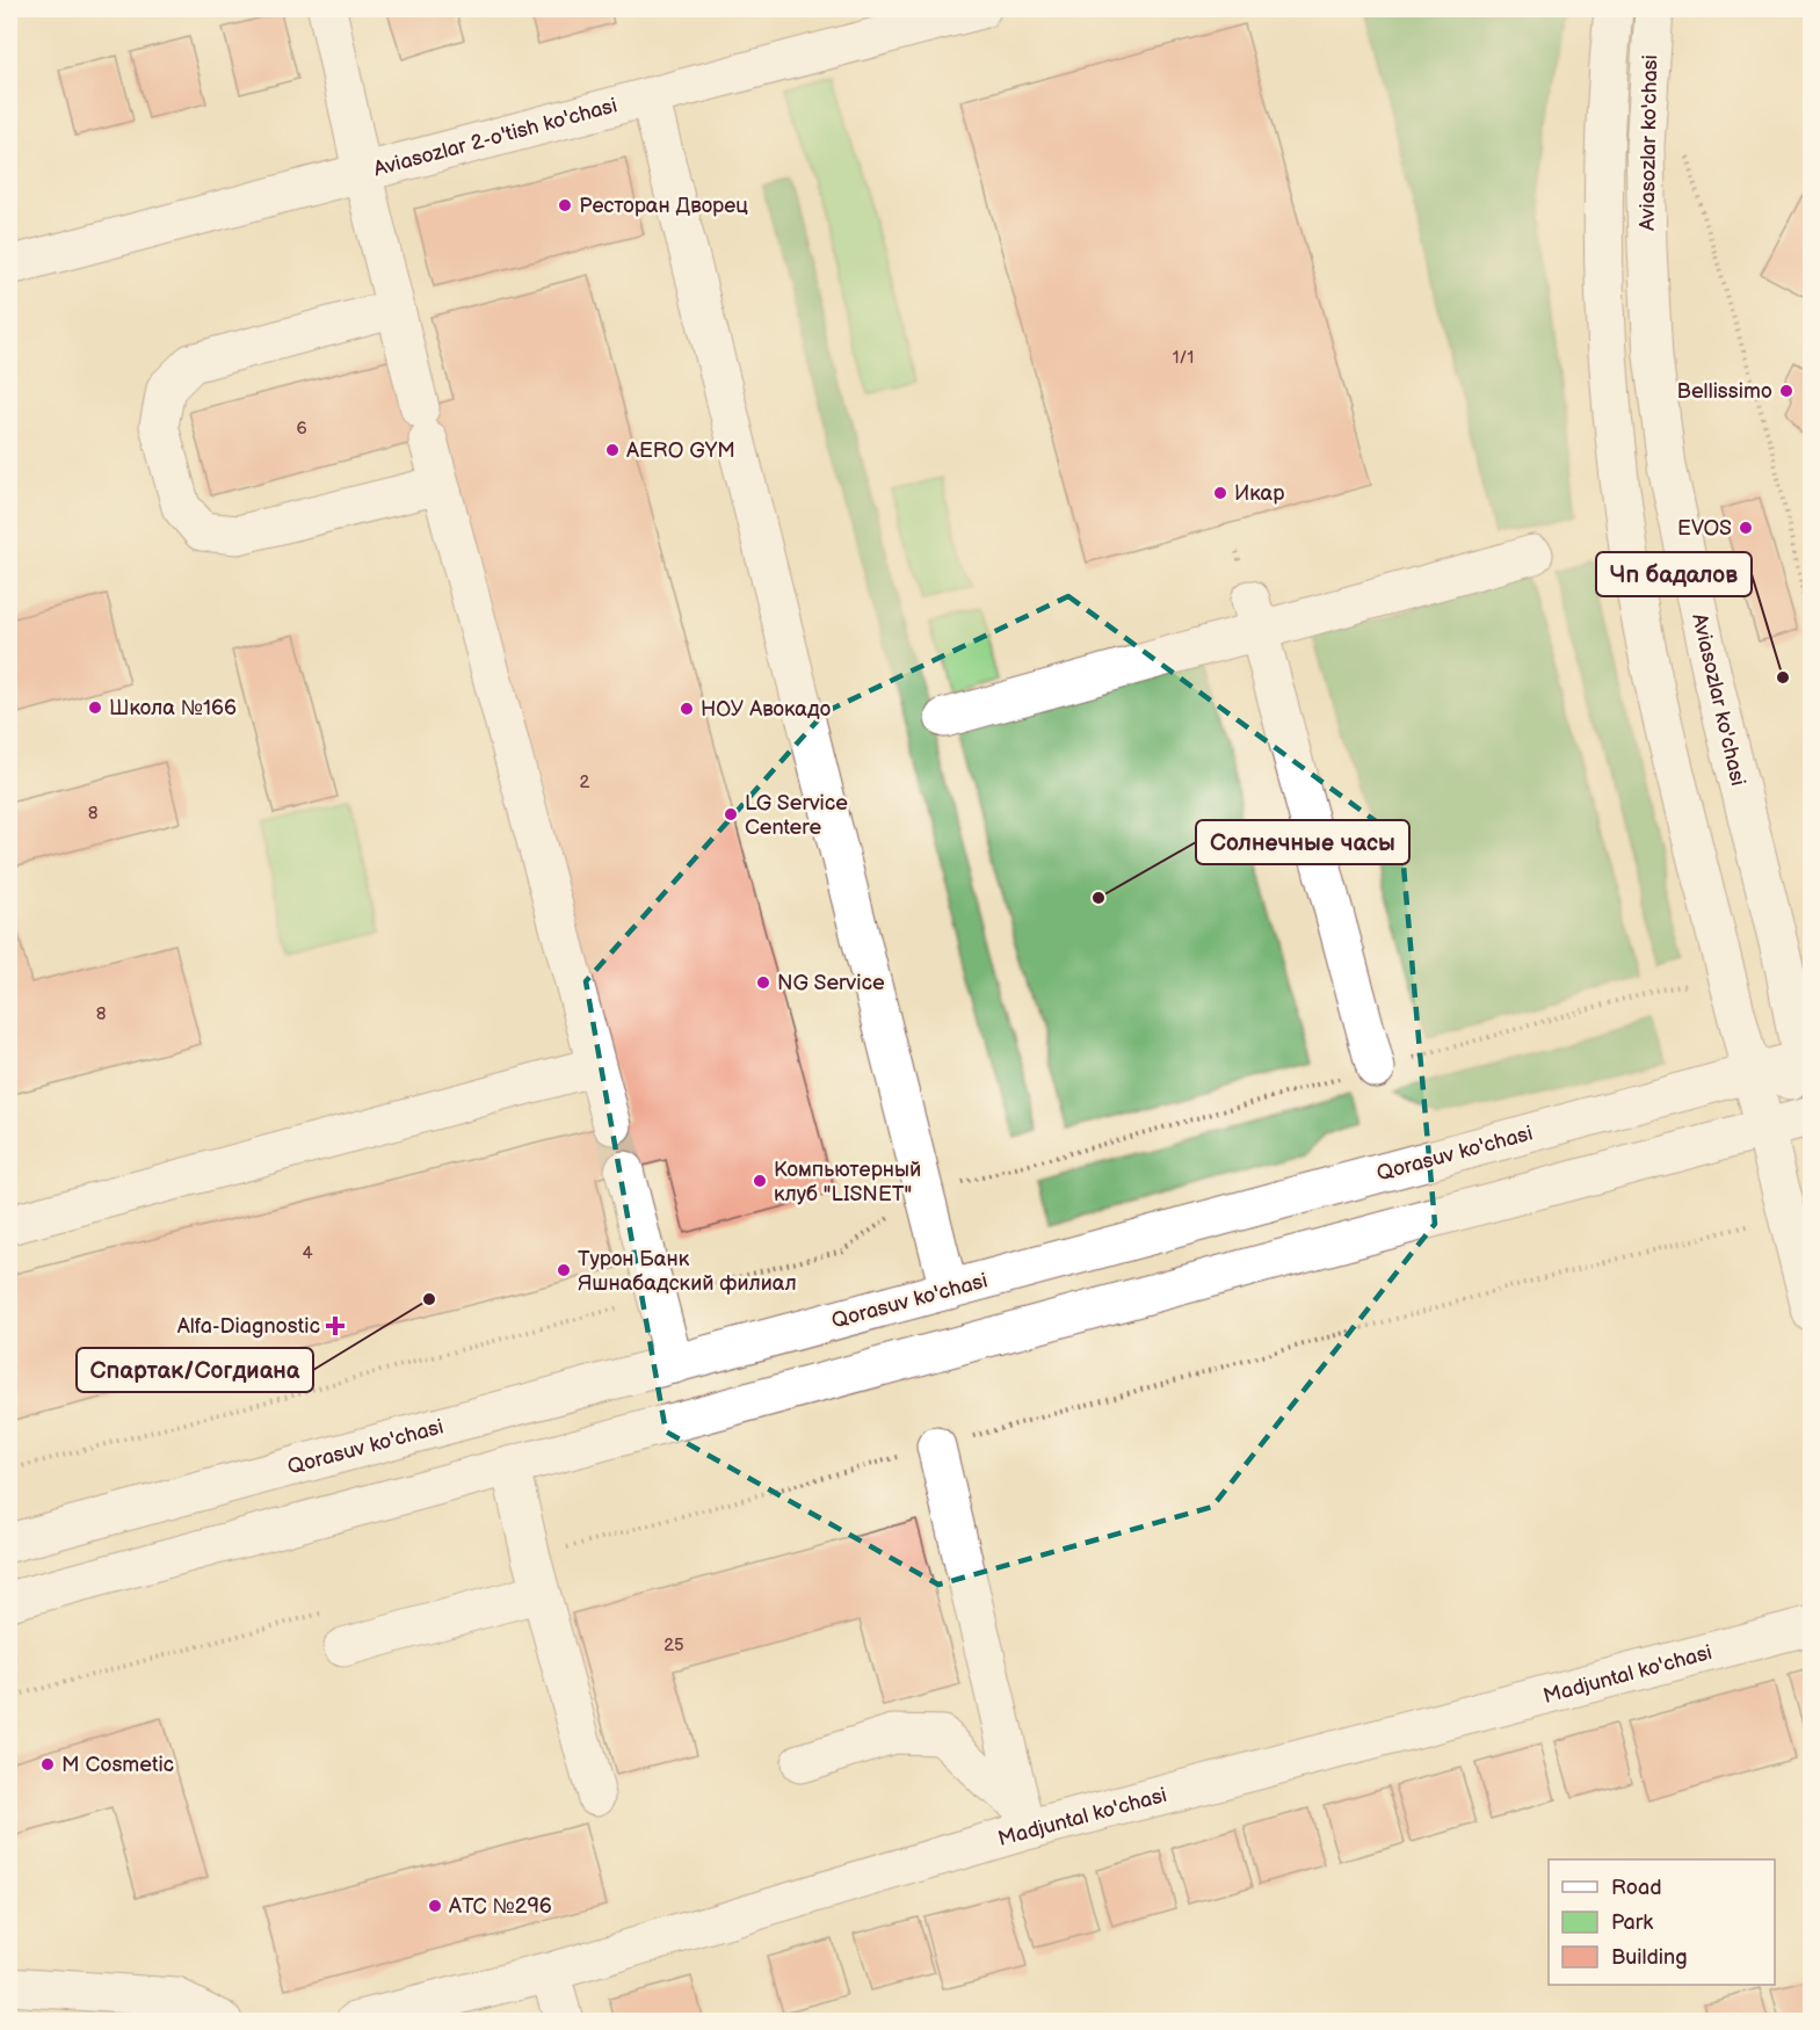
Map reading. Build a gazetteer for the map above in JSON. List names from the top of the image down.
{
  "streets": {
    "main road": [
      "Aviasozlar 2-o'tish ko'chasi",
      "Aviasozlar ko'chasi",
      "Qorasuv ko'chasi",
      "Madjuntal ko'chasi"
    ]
  },
  "crossings": [
    ["Aviasozlar ko'chasi", "Qorasuv ko'chasi"]
  ],
  "places": {
    "other": [
      "Ресторан Дворец",
      "Bellissimo",
      "AERO GYM",
      "Икар",
      "EVOS",
      "Чп бадалов",
      "Школа №166",
      "НОУ Авокадо",
      "LG Service Centere",
      "Солнечные часы",
      "NG Service",
      "Компьютерный клуб \"LISNET\"",
      "Турон Банк Яшнабадский филиал",
      "Спартак/Согдиана",
      "M Cosmetic",
      "АТС №296"
    ],
    "health": ["Alfa-Diagnostic"]
  },
  "house_numbers": [
    "1/1",
    "6",
    "2",
    "8",
    "8",
    "4",
    "25"
  ],
  "legend": ["Road", "Park", "Building"]
}
